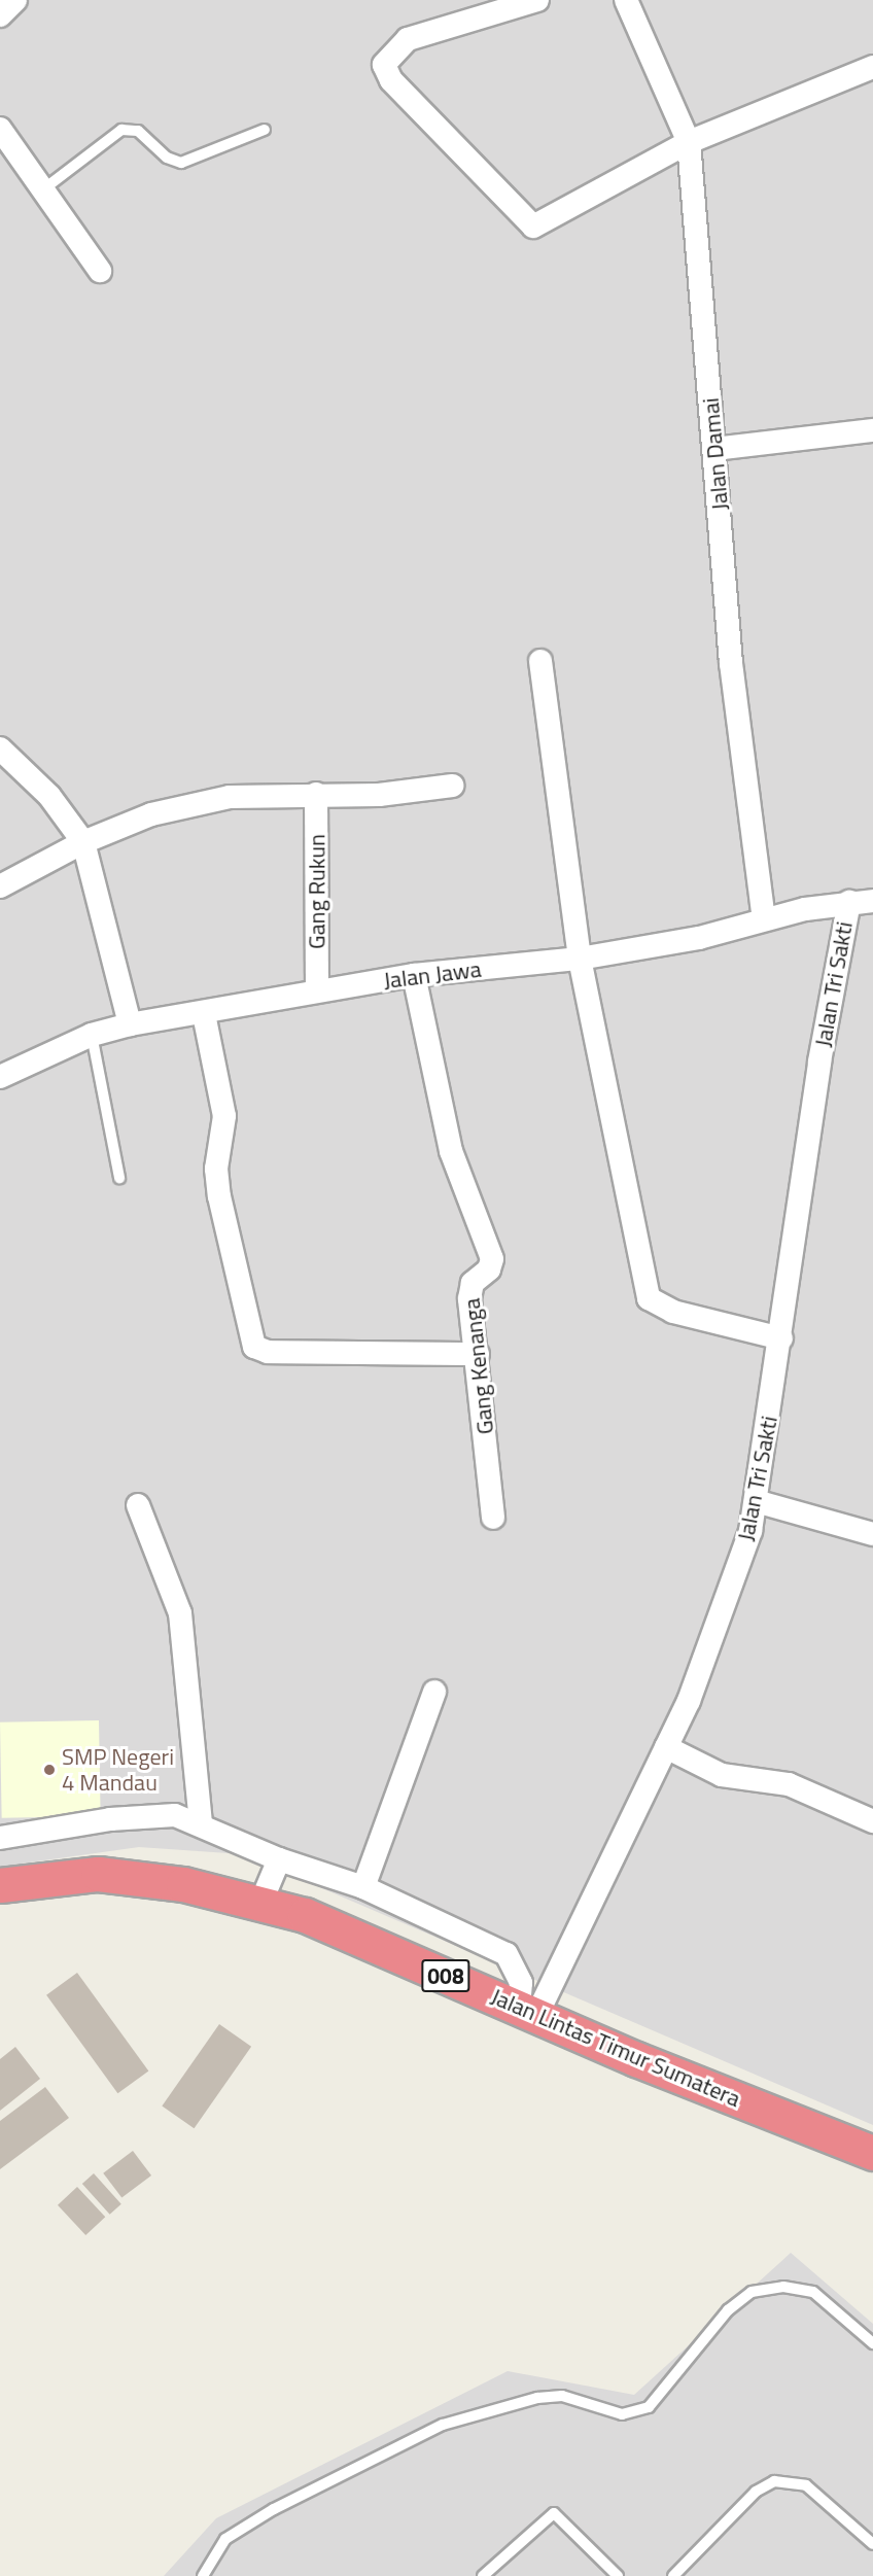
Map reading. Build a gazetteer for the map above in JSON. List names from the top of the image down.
{
  "streets": {
    "highway": ["008", "Jalan Lintas Timur Sumatera"],
    "street": [
      "Jalan Damai",
      "Gang Rukun",
      "Jalan Jawa",
      "Jalan Tri Sakti",
      "Gang Kenanga"
    ]
  },
  "crossings": [
    ["Jalan Damai", "Jalan Jawa"],
    ["Gang Rukun", "Jalan Jawa"],
    ["Jalan Jawa", "Jalan Tri Sakti"],
    ["Jalan Jawa", "Gang Kenanga"],
    ["Jalan Tri Sakti", "Jalan Lintas Timur Sumatera"]
  ],
  "places": ["SMP Negeri 4 Mandau"]
}
